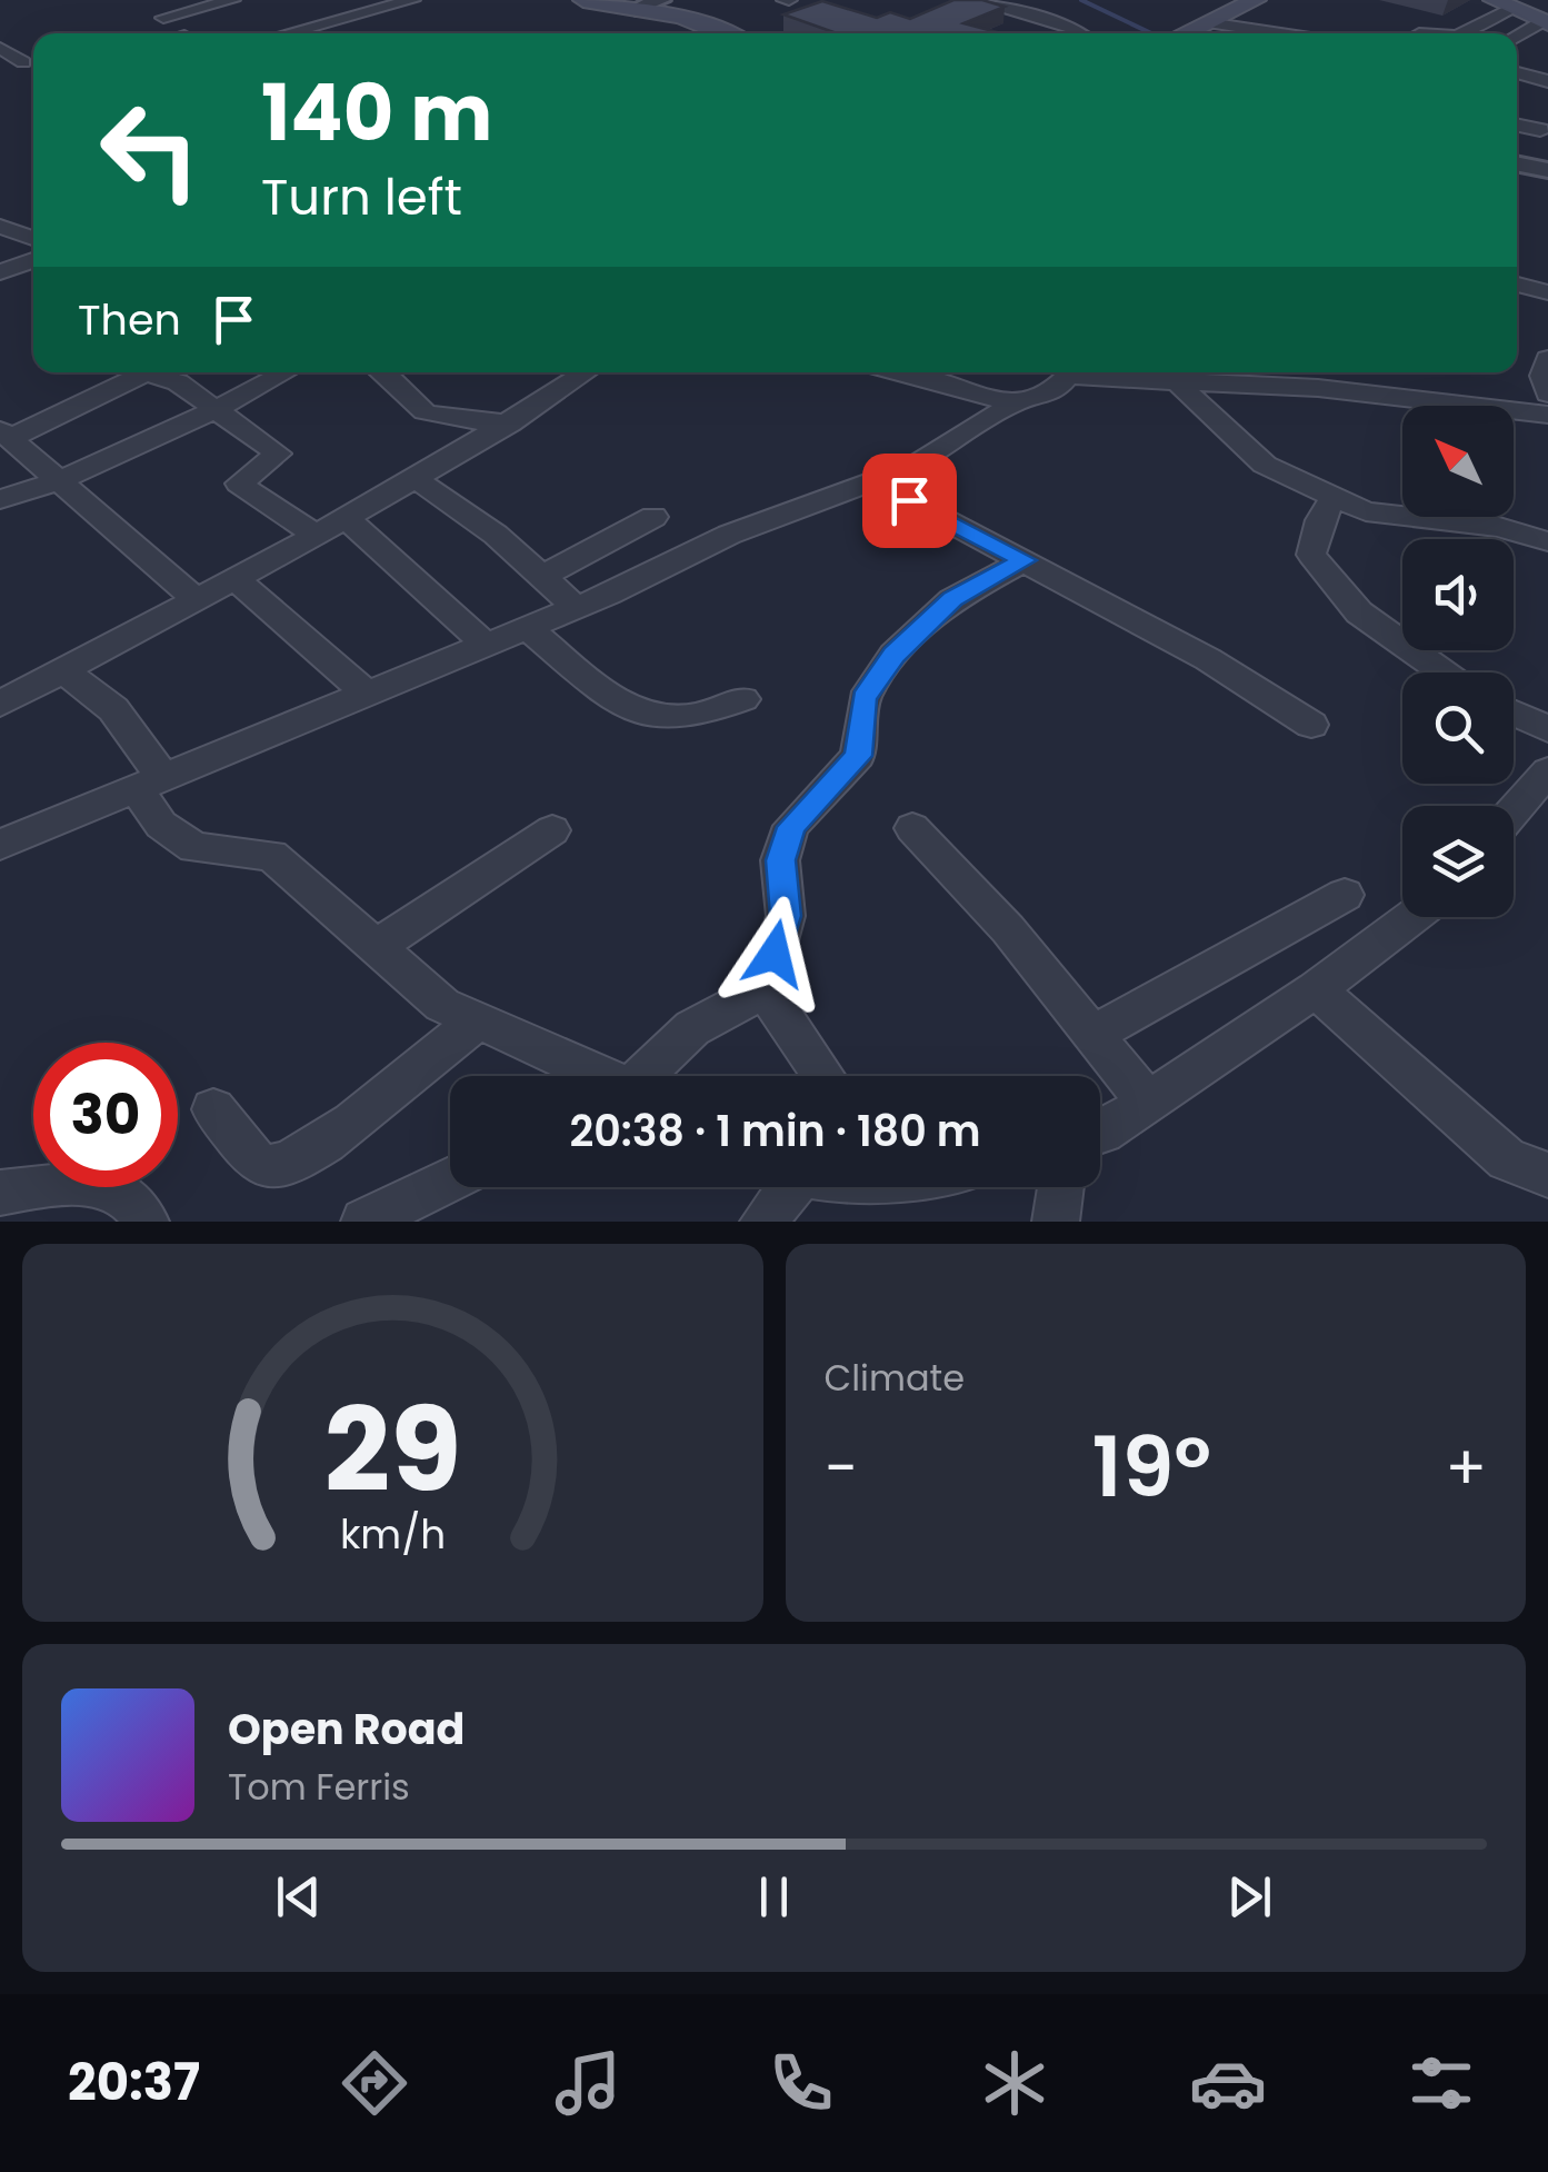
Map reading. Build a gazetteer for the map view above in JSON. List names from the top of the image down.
{
  "north": "top left",
  "page": {
    "turn": ["140 m", "Turn left"],
    "then": "Then",
    "limit": "30",
    "trip": "20:38 · 1 min · 180 m",
    "tile": "Climate",
    "heat": ["−", "19°", "+"],
    "song": ["Open Road", "Tom Ferris"],
    "tabs": "20:37",
    "gauge": ["29", "km/h"]
  }
}
